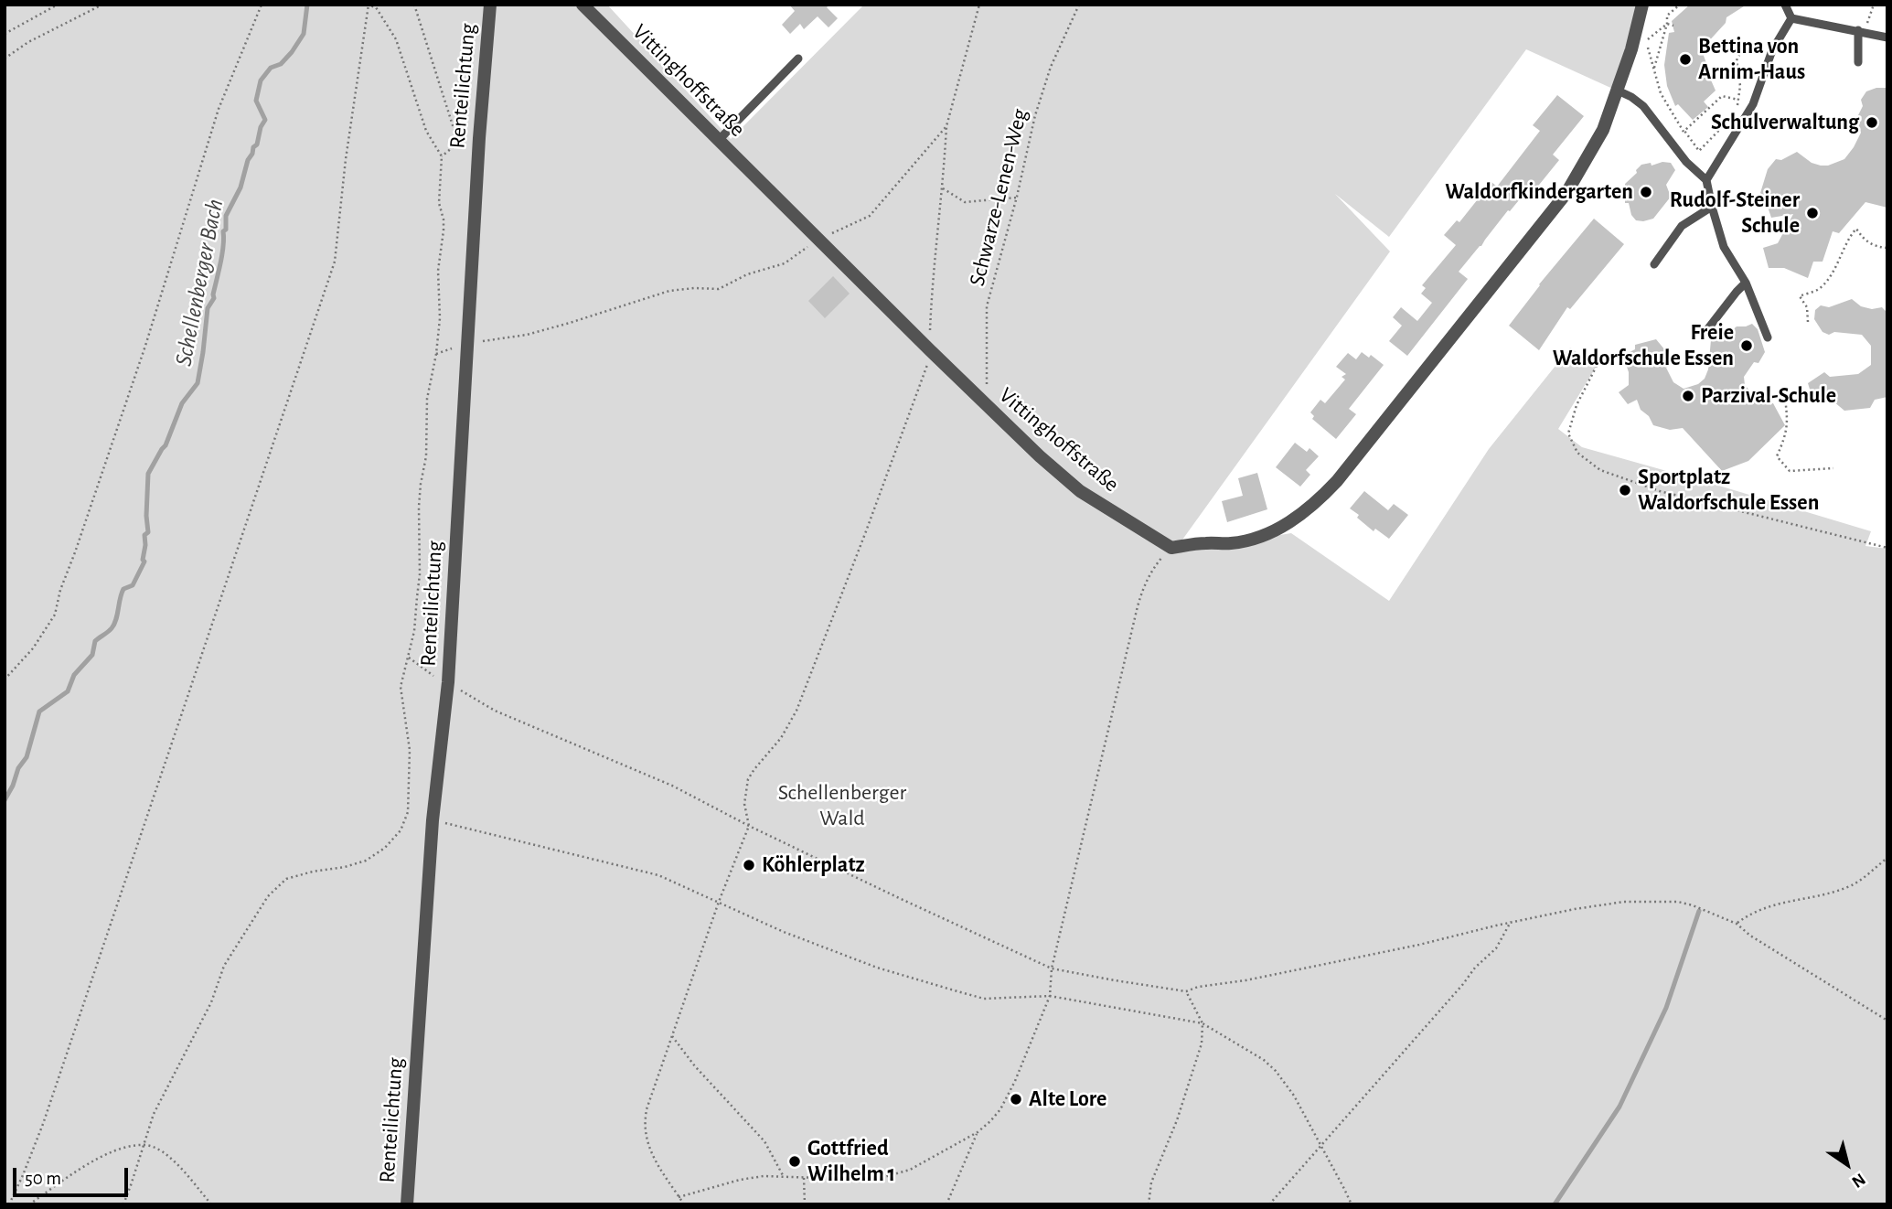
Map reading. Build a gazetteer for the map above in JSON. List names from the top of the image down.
{
  "streets": {
    "street": ["Vittinghoffstraße", "Renteilichtung"],
    "path": ["Schwarze-Lenen-Weg"]
  },
  "crossings": [
    ["Vittinghoffstraße", "Schwarze-Lenen-Weg"]
  ],
  "water": ["Schellenberger Bach"],
  "parks": ["Schellenberger Wald"],
  "places": [
    "Bettina von Arnim-Haus",
    "Schulverwaltung",
    "Waldorfkindergarten",
    "Rudolf-Steiner Schule",
    "Freie Waldorfschule Essen",
    "Parzival-Schule",
    "Sportplatz Waldorfschule Essen",
    "Köhlerplatz",
    "Alte Lore",
    "Gottfried Wilhelm 1"
  ],
  "scale_bar": "50 m",
  "north": "bottom right"
}
